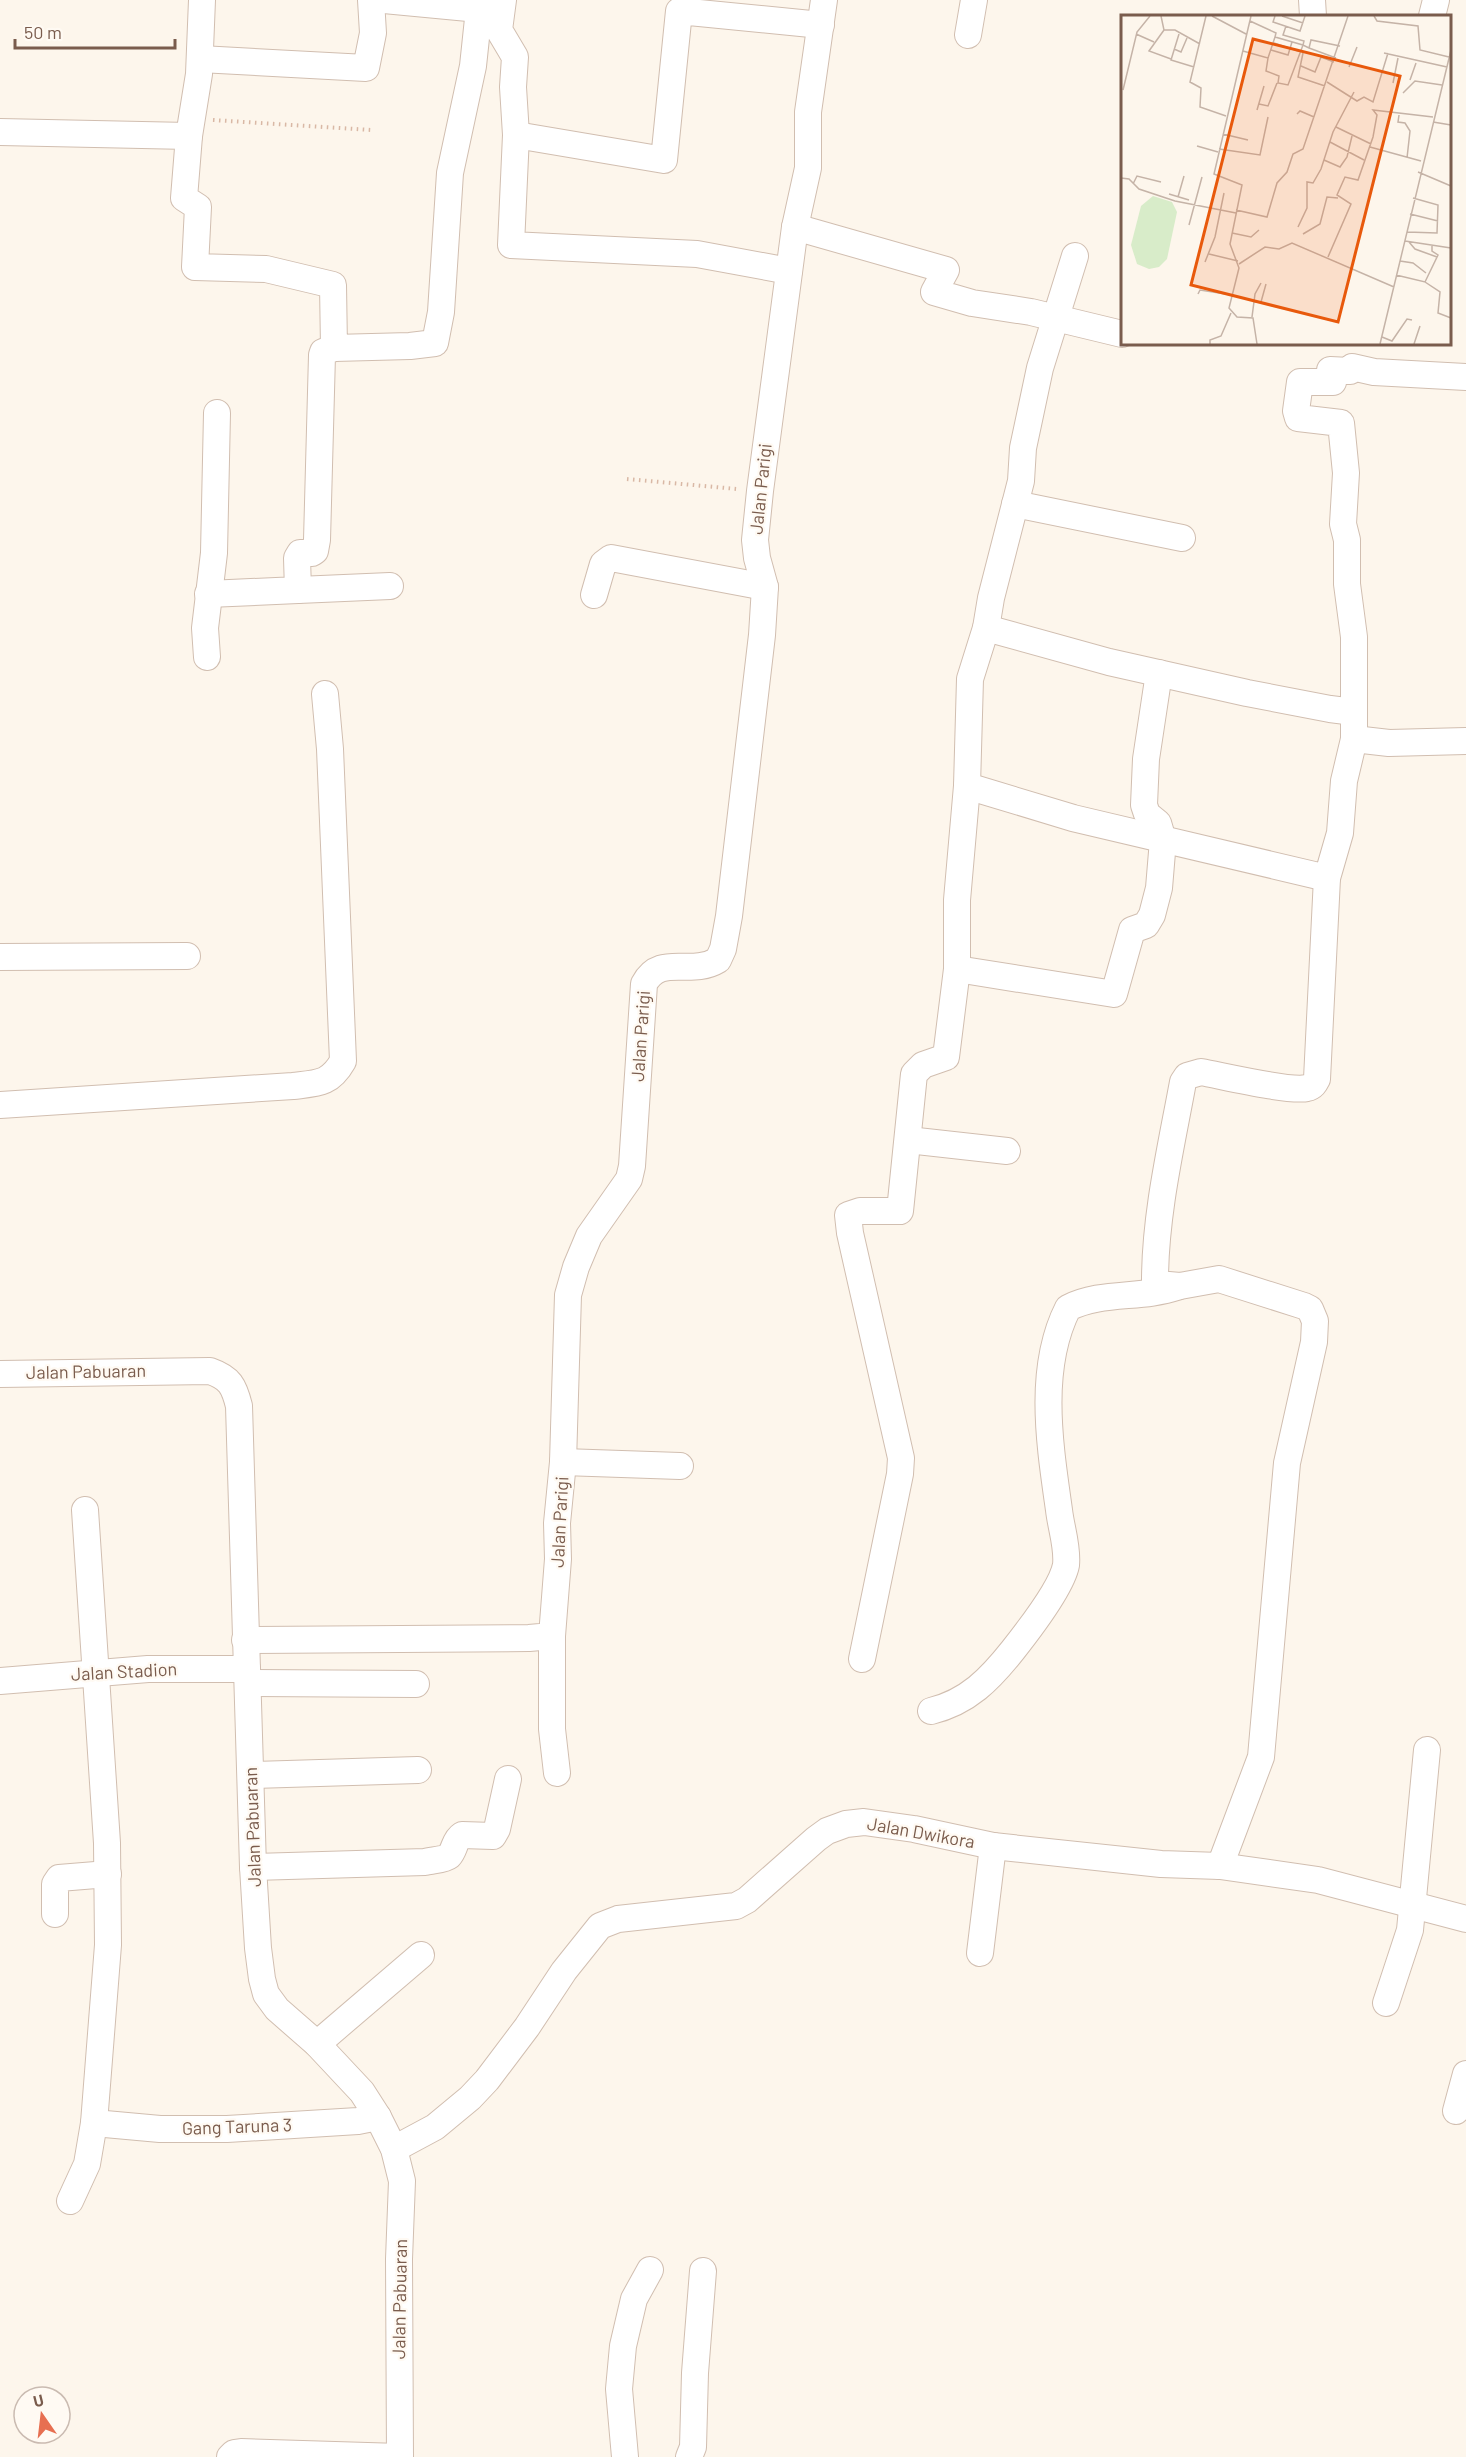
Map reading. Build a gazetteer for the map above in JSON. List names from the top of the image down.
{
  "streets": {
    "street": [
      "Jalan Parigi",
      "Jalan Pabuaran",
      "Jalan Stadion",
      "Jalan Dwikora",
      "Gang Taruna 3"
    ]
  },
  "crossings": [
    ["Jalan Pabuaran", "Jalan Stadion"],
    ["Jalan Pabuaran", "Jalan Dwikora"],
    ["Jalan Pabuaran", "Gang Taruna 3"]
  ],
  "scale_bar": "50 m",
  "north": "top"
}
